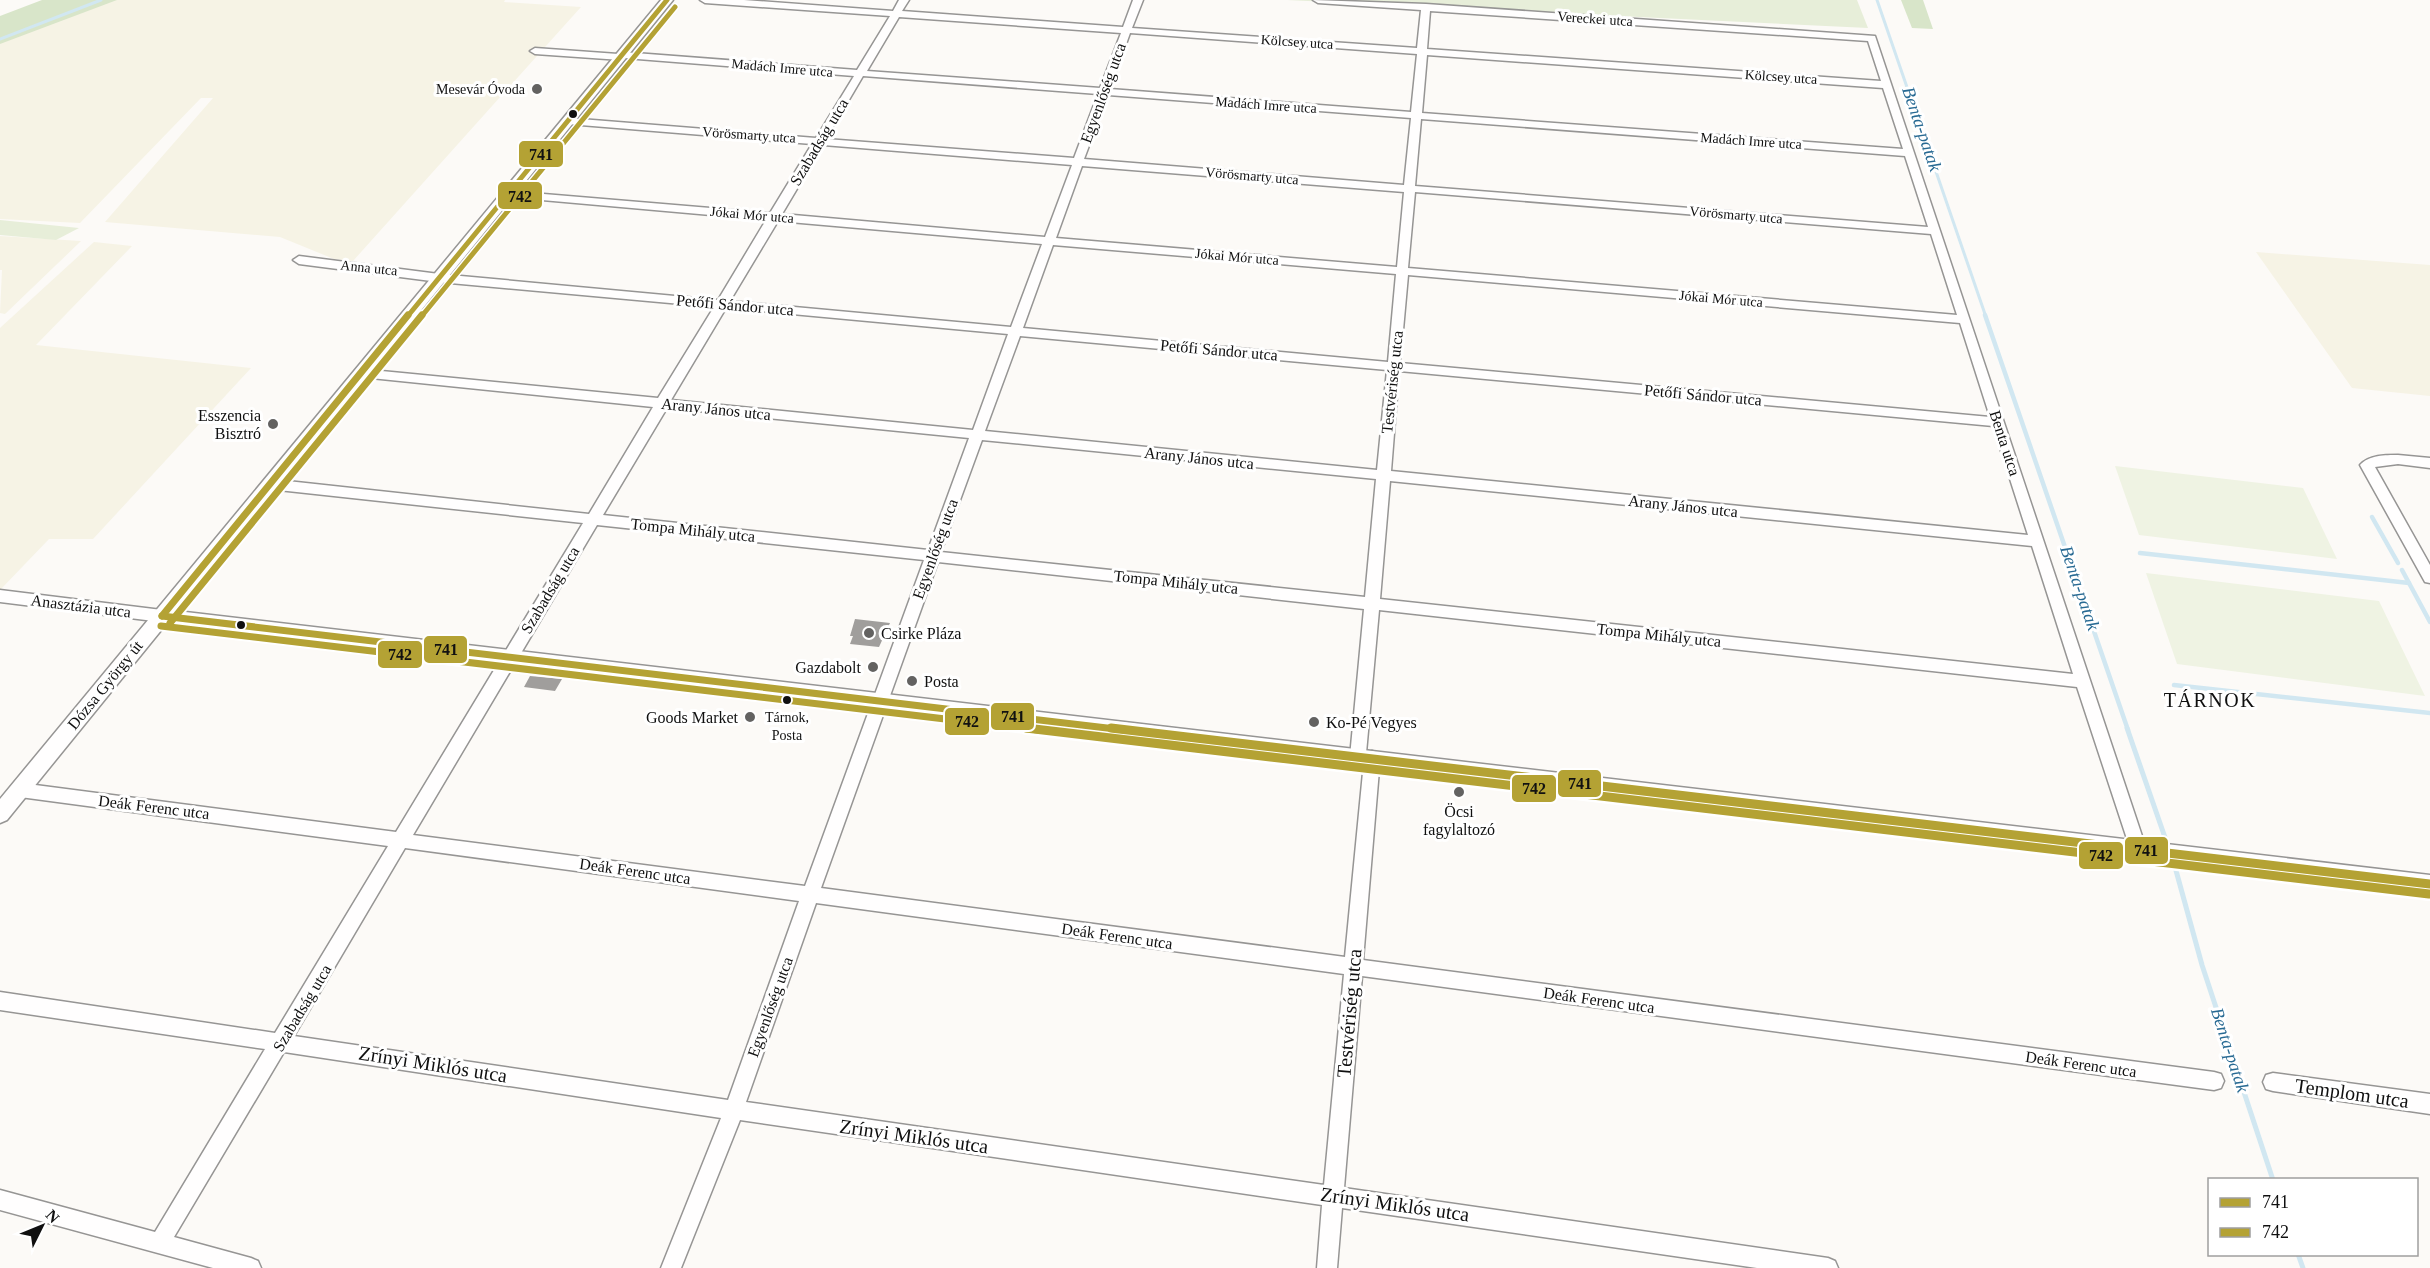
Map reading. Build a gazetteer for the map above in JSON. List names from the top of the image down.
{
  "streets": {
    "street": [
      "Vereckei utca",
      "Kölcsey utca",
      "Madách Imre utca",
      "Egyenlőség utca",
      "Vörösmarty utca",
      "Szabadság utca",
      "Jókai Mór utca",
      "Anna utca",
      "Petőfi Sándor utca",
      "Testvériség utca",
      "Arany János utca",
      "Benta utca",
      "Tompa Mihály utca",
      "Anasztázia utca",
      "Dózsa György út",
      "Deák Ferenc utca",
      "Zrínyi Miklós utca",
      "Templom utca"
    ]
  },
  "crossings": [
    ["Vereckei utca", "Testvériség utca"],
    ["Vereckei utca", "Benta utca"],
    ["Kölcsey utca", "Egyenlőség utca"],
    ["Kölcsey utca", "Szabadság utca"],
    ["Kölcsey utca", "Testvériség utca"],
    ["Kölcsey utca", "Benta utca"],
    ["Madách Imre utca", "Egyenlőség utca"],
    ["Madách Imre utca", "Szabadság utca"],
    ["Madách Imre utca", "Testvériség utca"],
    ["Madách Imre utca", "Benta utca"],
    ["Madách Imre utca", "Dózsa György út"],
    ["Egyenlőség utca", "Vörösmarty utca"],
    ["Egyenlőség utca", "Jókai Mór utca"],
    ["Egyenlőség utca", "Petőfi Sándor utca"],
    ["Egyenlőség utca", "Arany János utca"],
    ["Egyenlőség utca", "Tompa Mihály utca"],
    ["Egyenlőség utca", "Deák Ferenc utca"],
    ["Egyenlőség utca", "Zrínyi Miklós utca"],
    ["Vörösmarty utca", "Szabadság utca"],
    ["Vörösmarty utca", "Testvériség utca"],
    ["Vörösmarty utca", "Benta utca"],
    ["Vörösmarty utca", "Dózsa György út"],
    ["Szabadság utca", "Jókai Mór utca"],
    ["Szabadság utca", "Petőfi Sándor utca"],
    ["Szabadság utca", "Arany János utca"],
    ["Szabadság utca", "Tompa Mihály utca"],
    ["Szabadság utca", "Deák Ferenc utca"],
    ["Szabadság utca", "Zrínyi Miklós utca"],
    ["Jókai Mór utca", "Testvériség utca"],
    ["Jókai Mór utca", "Benta utca"],
    ["Jókai Mór utca", "Dózsa György út"],
    ["Anna utca", "Petőfi Sándor utca"],
    ["Anna utca", "Dózsa György út"],
    ["Petőfi Sándor utca", "Testvériség utca"],
    ["Petőfi Sándor utca", "Benta utca"],
    ["Petőfi Sándor utca", "Dózsa György út"],
    ["Testvériség utca", "Arany János utca"],
    ["Testvériség utca", "Tompa Mihály utca"],
    ["Testvériség utca", "Deák Ferenc utca"],
    ["Testvériség utca", "Zrínyi Miklós utca"],
    ["Arany János utca", "Benta utca"],
    ["Arany János utca", "Dózsa György út"],
    ["Benta utca", "Tompa Mihály utca"],
    ["Tompa Mihály utca", "Dózsa György út"],
    ["Anasztázia utca", "Dózsa György út"],
    ["Dózsa György út", "Deák Ferenc utca"]
  ],
  "districts": ["TÁRNOK"],
  "water": ["Benta-patak"],
  "places": [
    "Mesevár Óvoda",
    "Esszencia Bisztró",
    "Csirke Pláza",
    "Gazdabolt",
    "Posta",
    "Tárnok, Posta",
    "Goods Market",
    "Ko-Pé Vegyes",
    "Öcsi fagylaltozó"
  ],
  "lines": ["transit line 741", "transit line 742"],
  "legend": ["741", "742"],
  "north": "top right"
}
